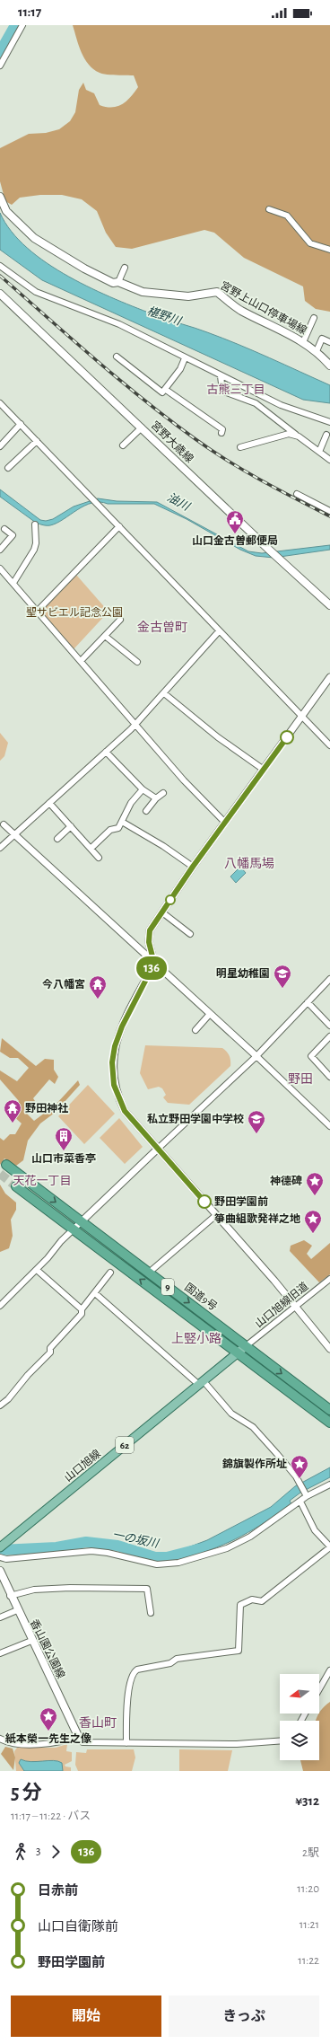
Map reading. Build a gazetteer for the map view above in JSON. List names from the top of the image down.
{
  "streets": {
    "highway": ["9", "国道9号"],
    "main road": [
      "宮野上山口停車場線",
      "宮野大歳線",
      "62",
      "山口旭線",
      "香山園公園線"
    ],
    "street": ["山口旭線旧道"]
  },
  "crossings": [
    ["9", "山口旭線"],
    ["国道9号", "山口旭線旧道"],
    ["国道9号", "山口旭線"],
    ["山口旭線旧道", "山口旭線"]
  ],
  "districts": [
    "古熊三丁目",
    "金古曽町",
    "八幡馬場",
    "野田",
    "天花一丁目",
    "上竪小路",
    "香山町"
  ],
  "water": ["椹野川", "油川", "一の坂川"],
  "parks": ["聖サビエル記念公園"],
  "places": {
    "public building": ["山口金古曽郵便局"],
    "school or university": ["明星幼稚園", "私立野田学園中学校"],
    "temple": ["今八幡宮", "野田神社"],
    "building": ["山口市菜香亭"],
    "place": [
      "神德碑",
      "箏曲組歌発祥之地",
      "錦旗製作所址",
      "紙本榮一先生之像"
    ],
    "other": ["野田学園前"]
  },
  "lines": ["bus line 136"],
  "north": "left",
  "page": {
    "status": "11:17",
    "on_map": "136",
    "heading": ["5 分", "11:17 – 11:22 · バス", "¥312"],
    "legs": ["3", "136", "2駅"],
    "list": [
      {
        "name": "日赤前",
        "value": "11:20"
      },
      {
        "name": "山口自衛隊前",
        "value": "11:21"
      },
      {
        "name": "野田学園前",
        "value": "11:22"
      }
    ],
    "buttons": ["開始", "きっぷ"]
  }
}
